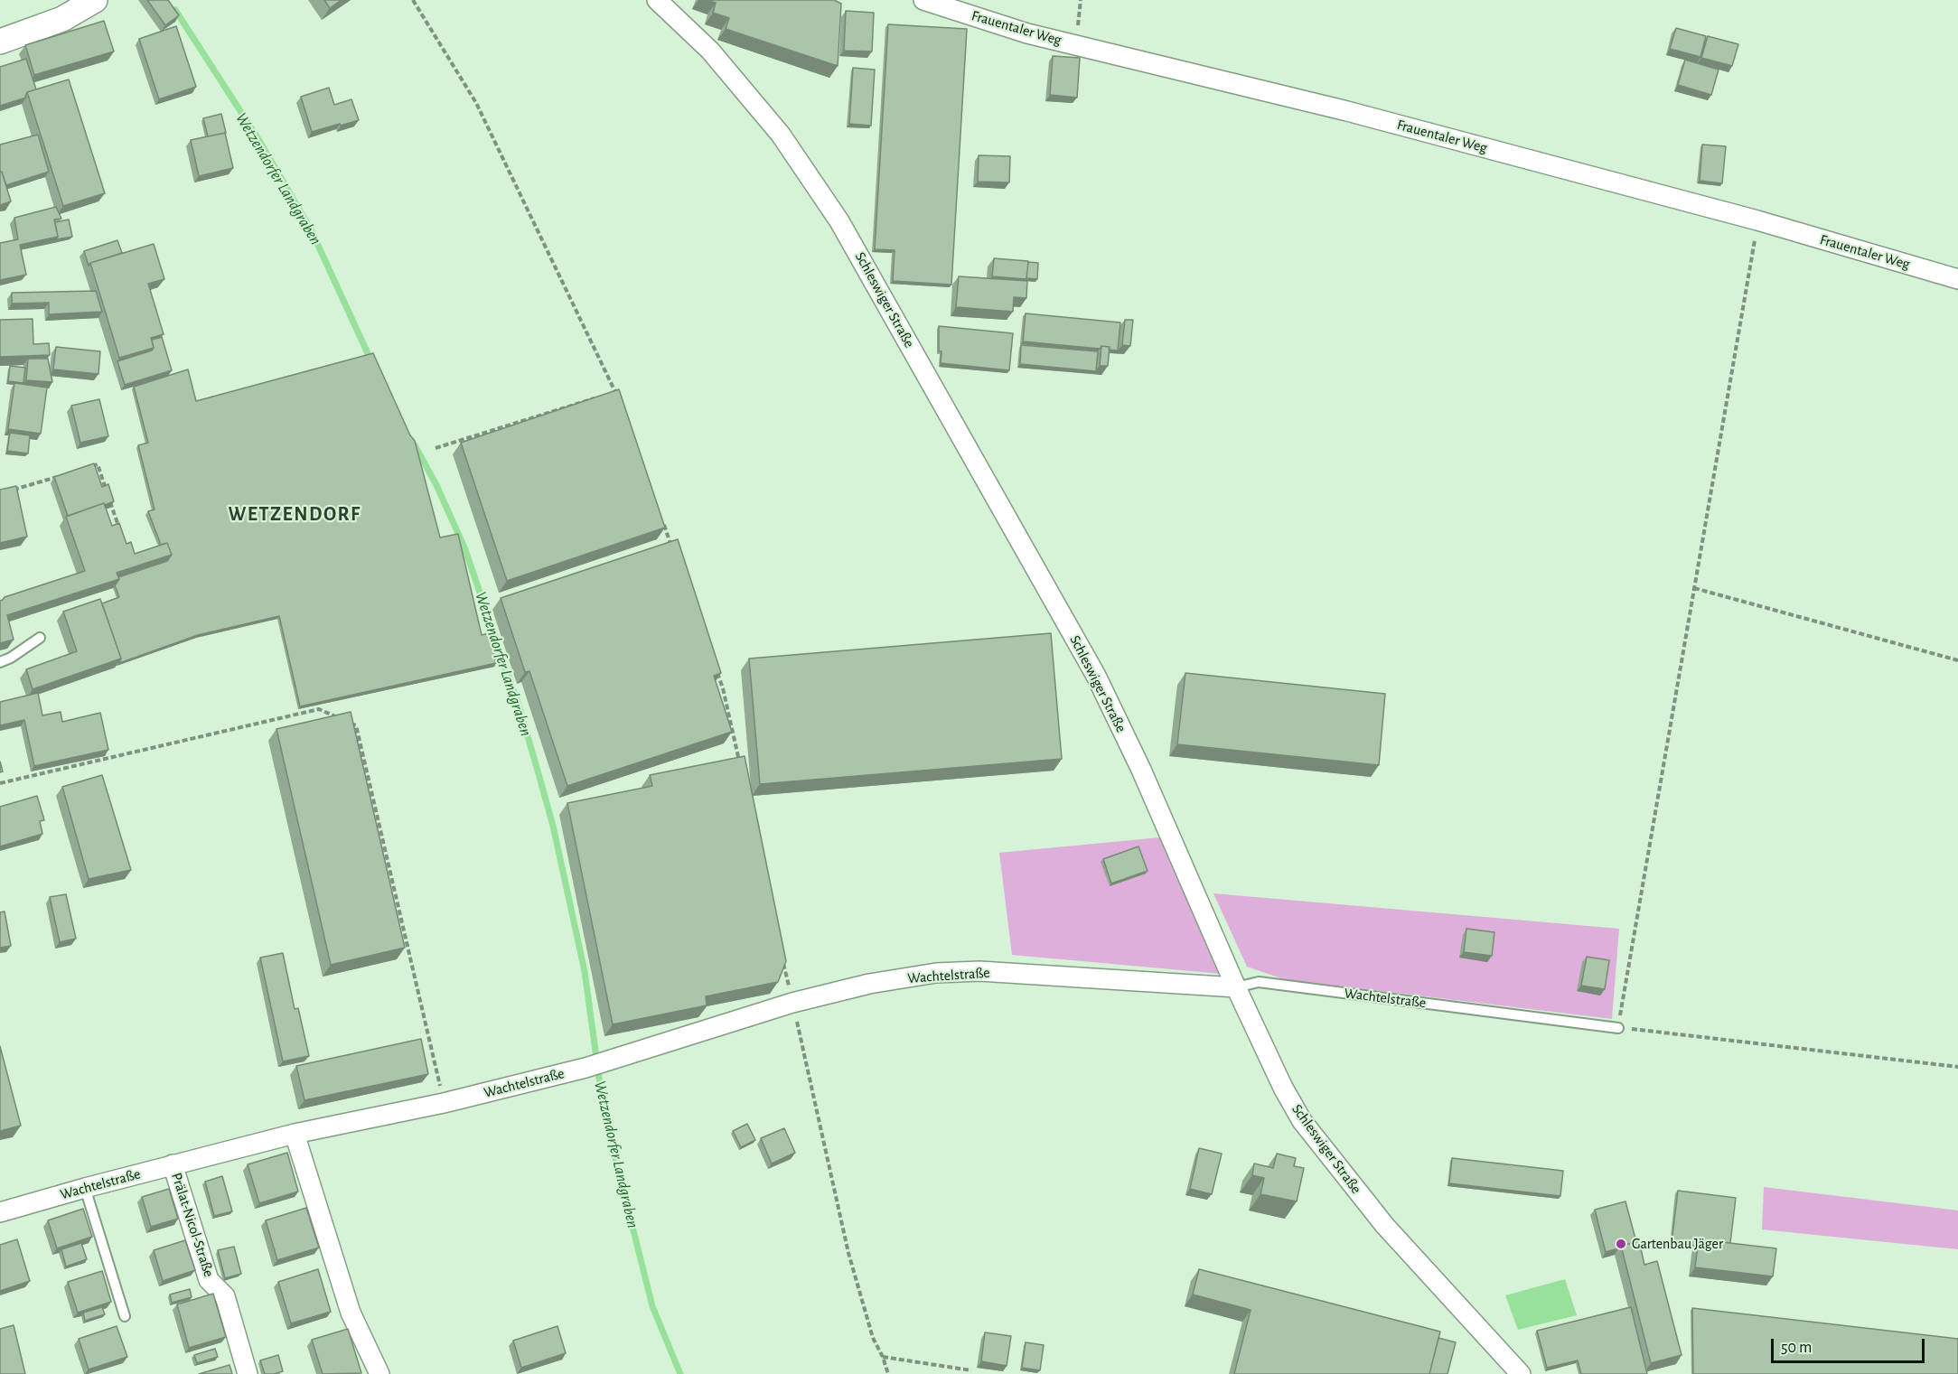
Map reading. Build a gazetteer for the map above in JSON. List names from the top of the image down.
{
  "streets": {
    "street": [
      "Frauentaler Weg",
      "Schleswiger Straße",
      "Wachtelstraße",
      "Prälat-Nicol-Straße"
    ]
  },
  "crossings": [
    ["Schleswiger Straße", "Wachtelstraße"],
    ["Wachtelstraße", "Prälat-Nicol-Straße"]
  ],
  "districts": ["WETZENDORF"],
  "water": ["Wetzendorfer Landgraben"],
  "places": ["Gartenbau Jäger"],
  "scale_bar": "50 m"
}
